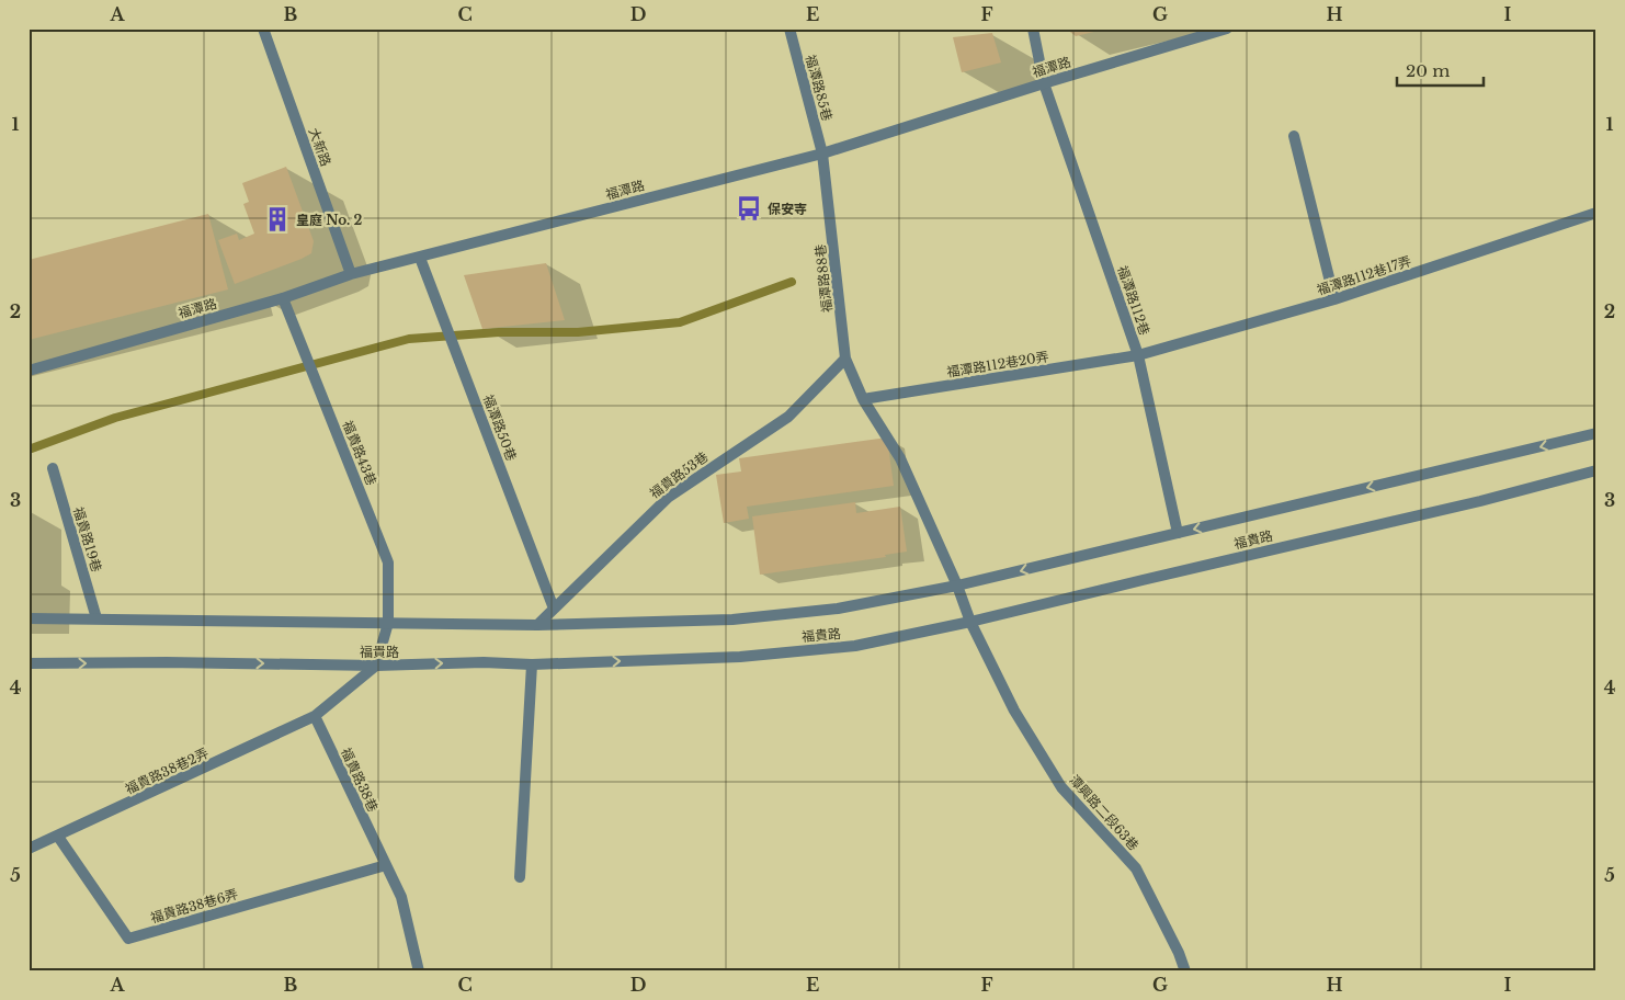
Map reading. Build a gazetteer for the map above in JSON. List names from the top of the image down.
{
  "streets": {
    "street": [
      "福潭路",
      "福潭路85巷",
      "大新路",
      "福潭路112巷17弄",
      "福潭路88巷",
      "福潭路112巷",
      "福潭路112巷20弄",
      "福潭路50巷",
      "福貴路43巷",
      "福貴路53巷",
      "福貴路19巷",
      "福貴路",
      "福貴路38巷2弄",
      "福貴路38巷",
      "潭興路二段63巷",
      "福貴路38巷6弄"
    ]
  },
  "crossings": [
    ["福潭路", "福潭路85巷"],
    ["福潭路", "大新路"],
    ["福潭路", "福潭路88巷"],
    ["福潭路", "福潭路112巷"],
    ["福潭路", "福潭路50巷"],
    ["福潭路", "福貴路43巷"],
    ["福潭路85巷", "福潭路88巷"],
    ["福潭路112巷17弄", "福潭路112巷"],
    ["福潭路112巷17弄", "福潭路112巷20弄"],
    ["福潭路88巷", "福潭路112巷20弄"],
    ["福潭路88巷", "福貴路53巷"],
    ["福潭路88巷", "福貴路"],
    ["福潭路88巷", "潭興路二段63巷"],
    ["福潭路112巷", "福潭路112巷20弄"],
    ["福潭路112巷", "福貴路"],
    ["福潭路50巷", "福貴路53巷"],
    ["福貴路43巷", "福貴路"],
    ["福貴路53巷", "福貴路"],
    ["福貴路19巷", "福貴路"],
    ["福貴路", "潭興路二段63巷"],
    ["福貴路38巷2弄", "福貴路38巷"],
    ["福貴路38巷2弄", "福貴路38巷6弄"],
    ["福貴路38巷", "福貴路38巷6弄"]
  ],
  "places": {
    "bus stop": ["保安寺"],
    "building": ["皇庭 No. 2"]
  },
  "scale_bar": "20 m",
  "grid": {
    "columns": [
      "A",
      "B",
      "C",
      "D",
      "E",
      "F",
      "G",
      "H",
      "I"
    ],
    "rows": [
      "1",
      "2",
      "3",
      "4",
      "5"
    ]
  }
}
